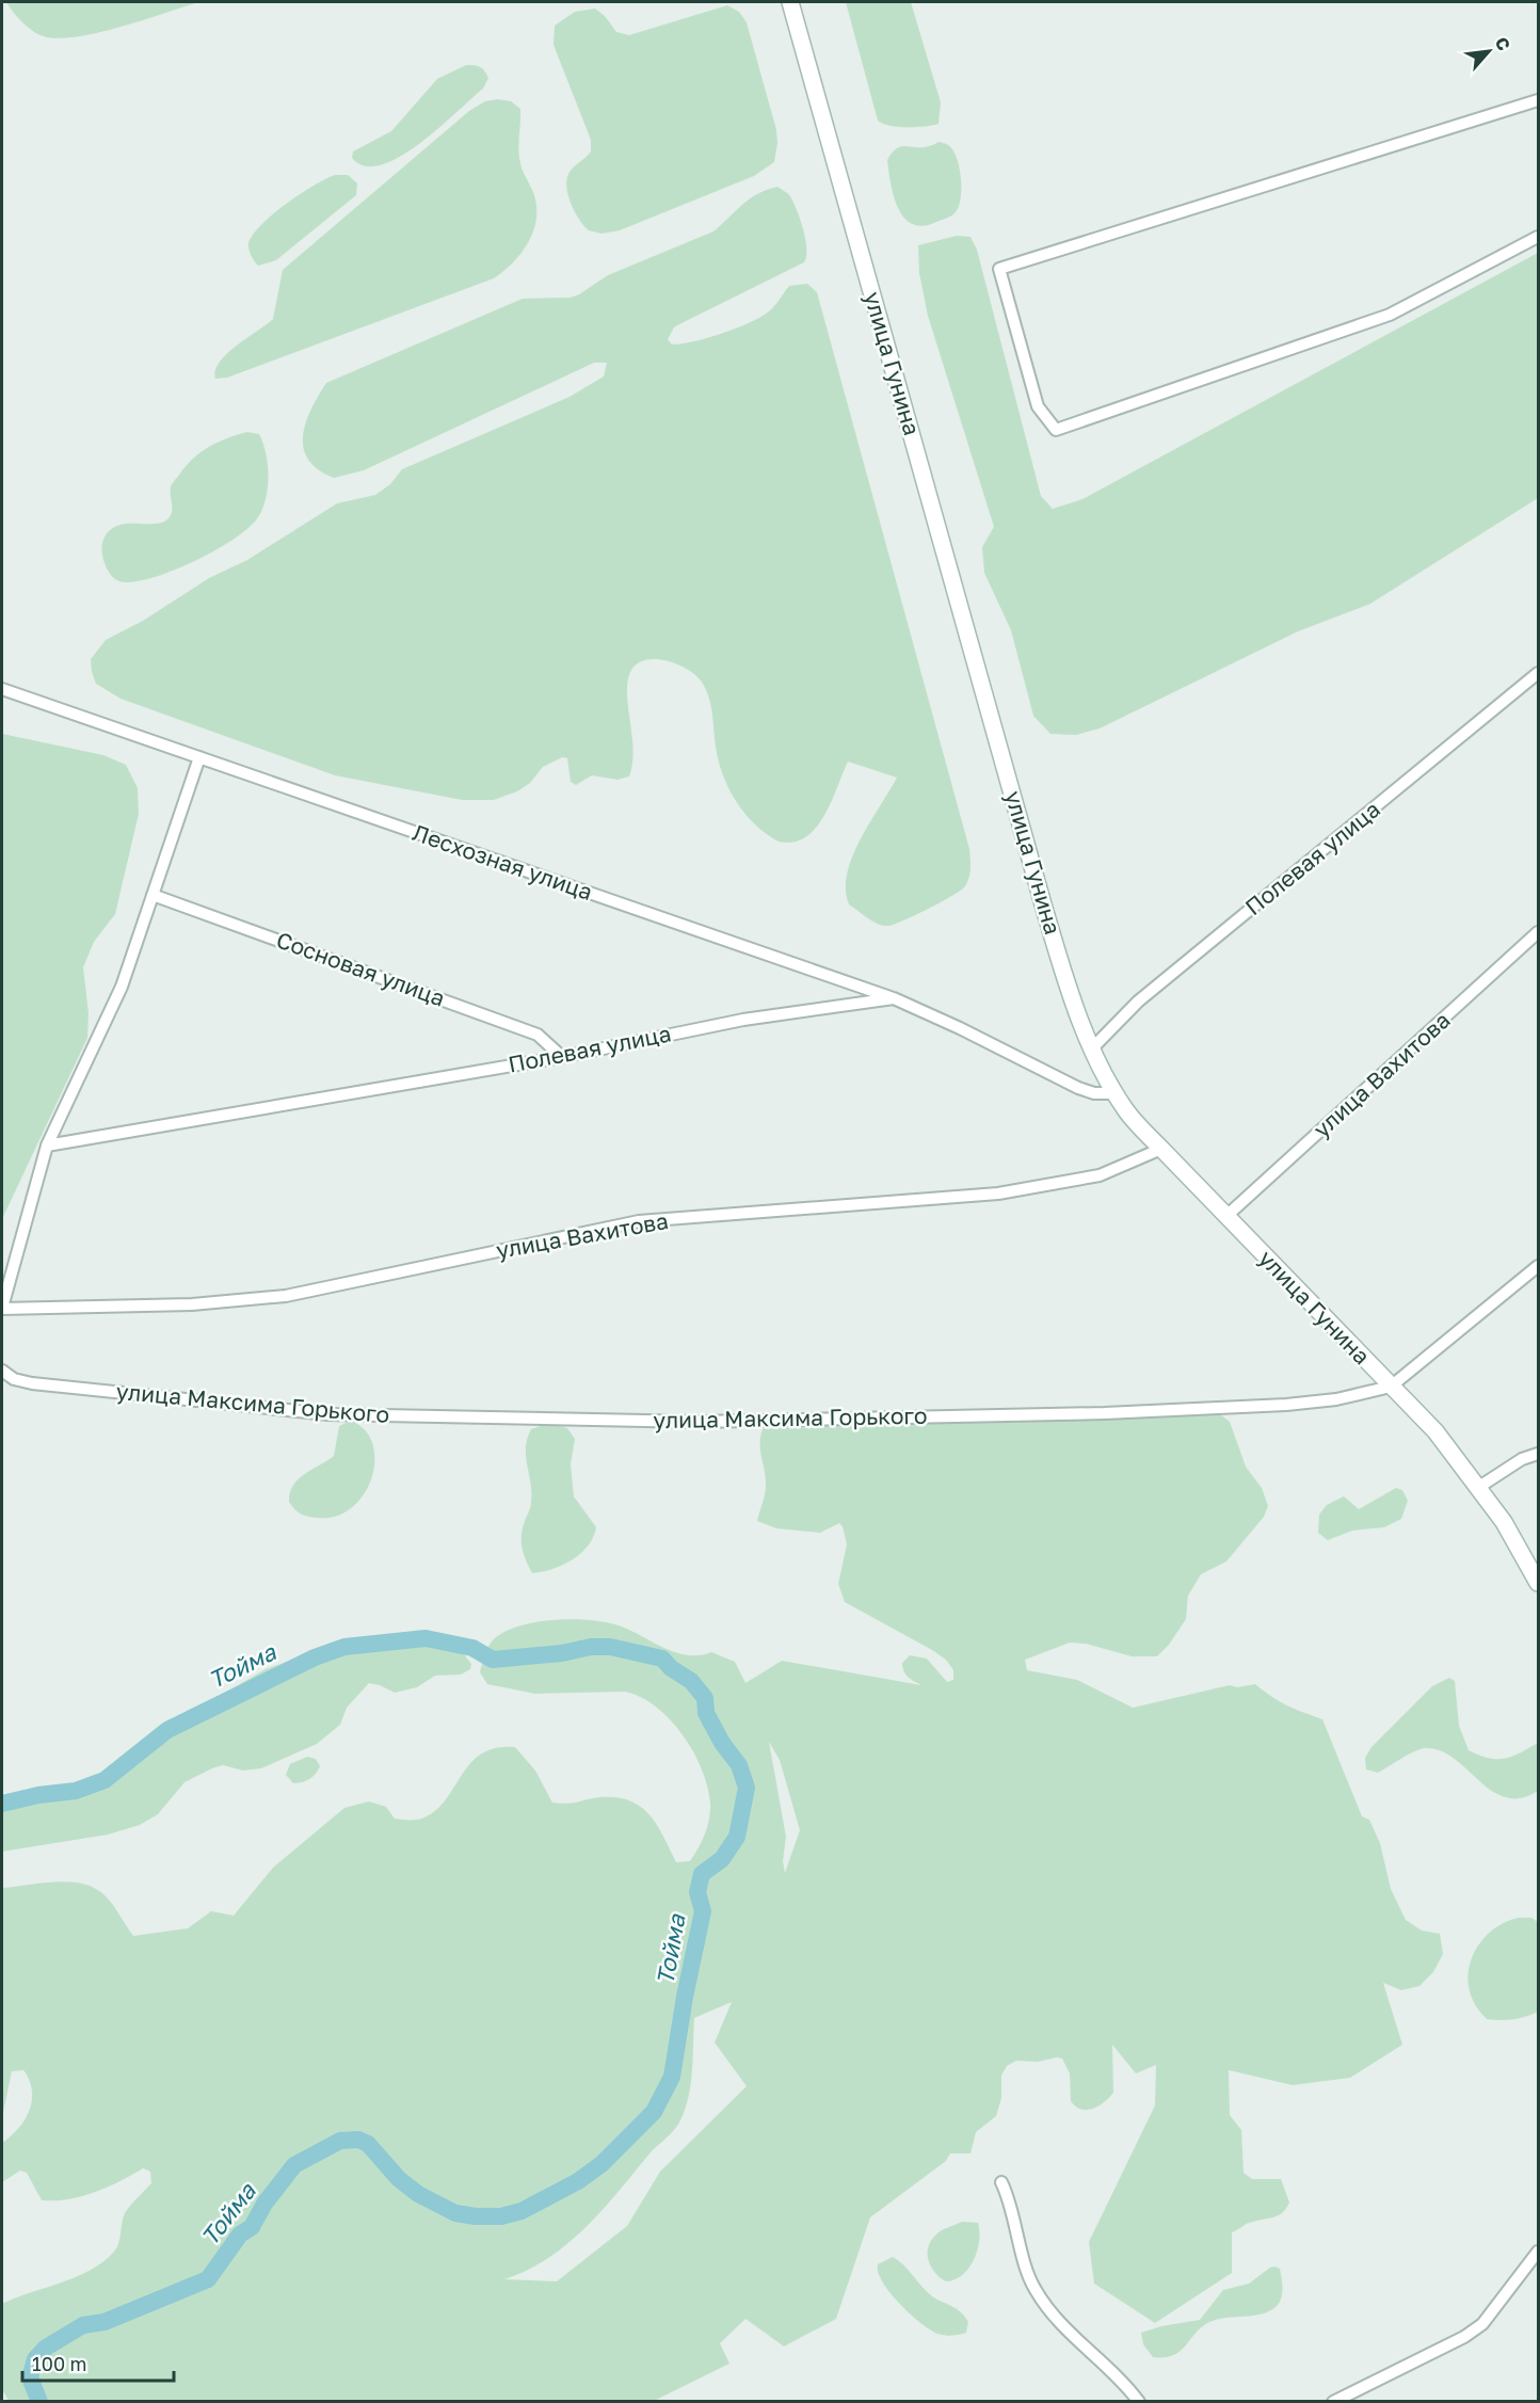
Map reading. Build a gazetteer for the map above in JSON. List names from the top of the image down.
{
  "streets": {
    "main road": ["улица Гунина"],
    "street": [
      "Полевая улица",
      "Лесхозная улица",
      "Сосновая улица",
      "улица Вахитова",
      "улица Максима Горького"
    ]
  },
  "crossings": [
    ["улица Гунина", "Полевая улица"],
    ["улица Гунина", "улица Вахитова"],
    ["улица Гунина", "улица Максима Горького"],
    ["Полевая улица", "Лесхозная улица"],
    ["Полевая улица", "Сосновая улица"]
  ],
  "water": ["Тойма"],
  "scale_bar": "100 m",
  "north": "top right"
}
